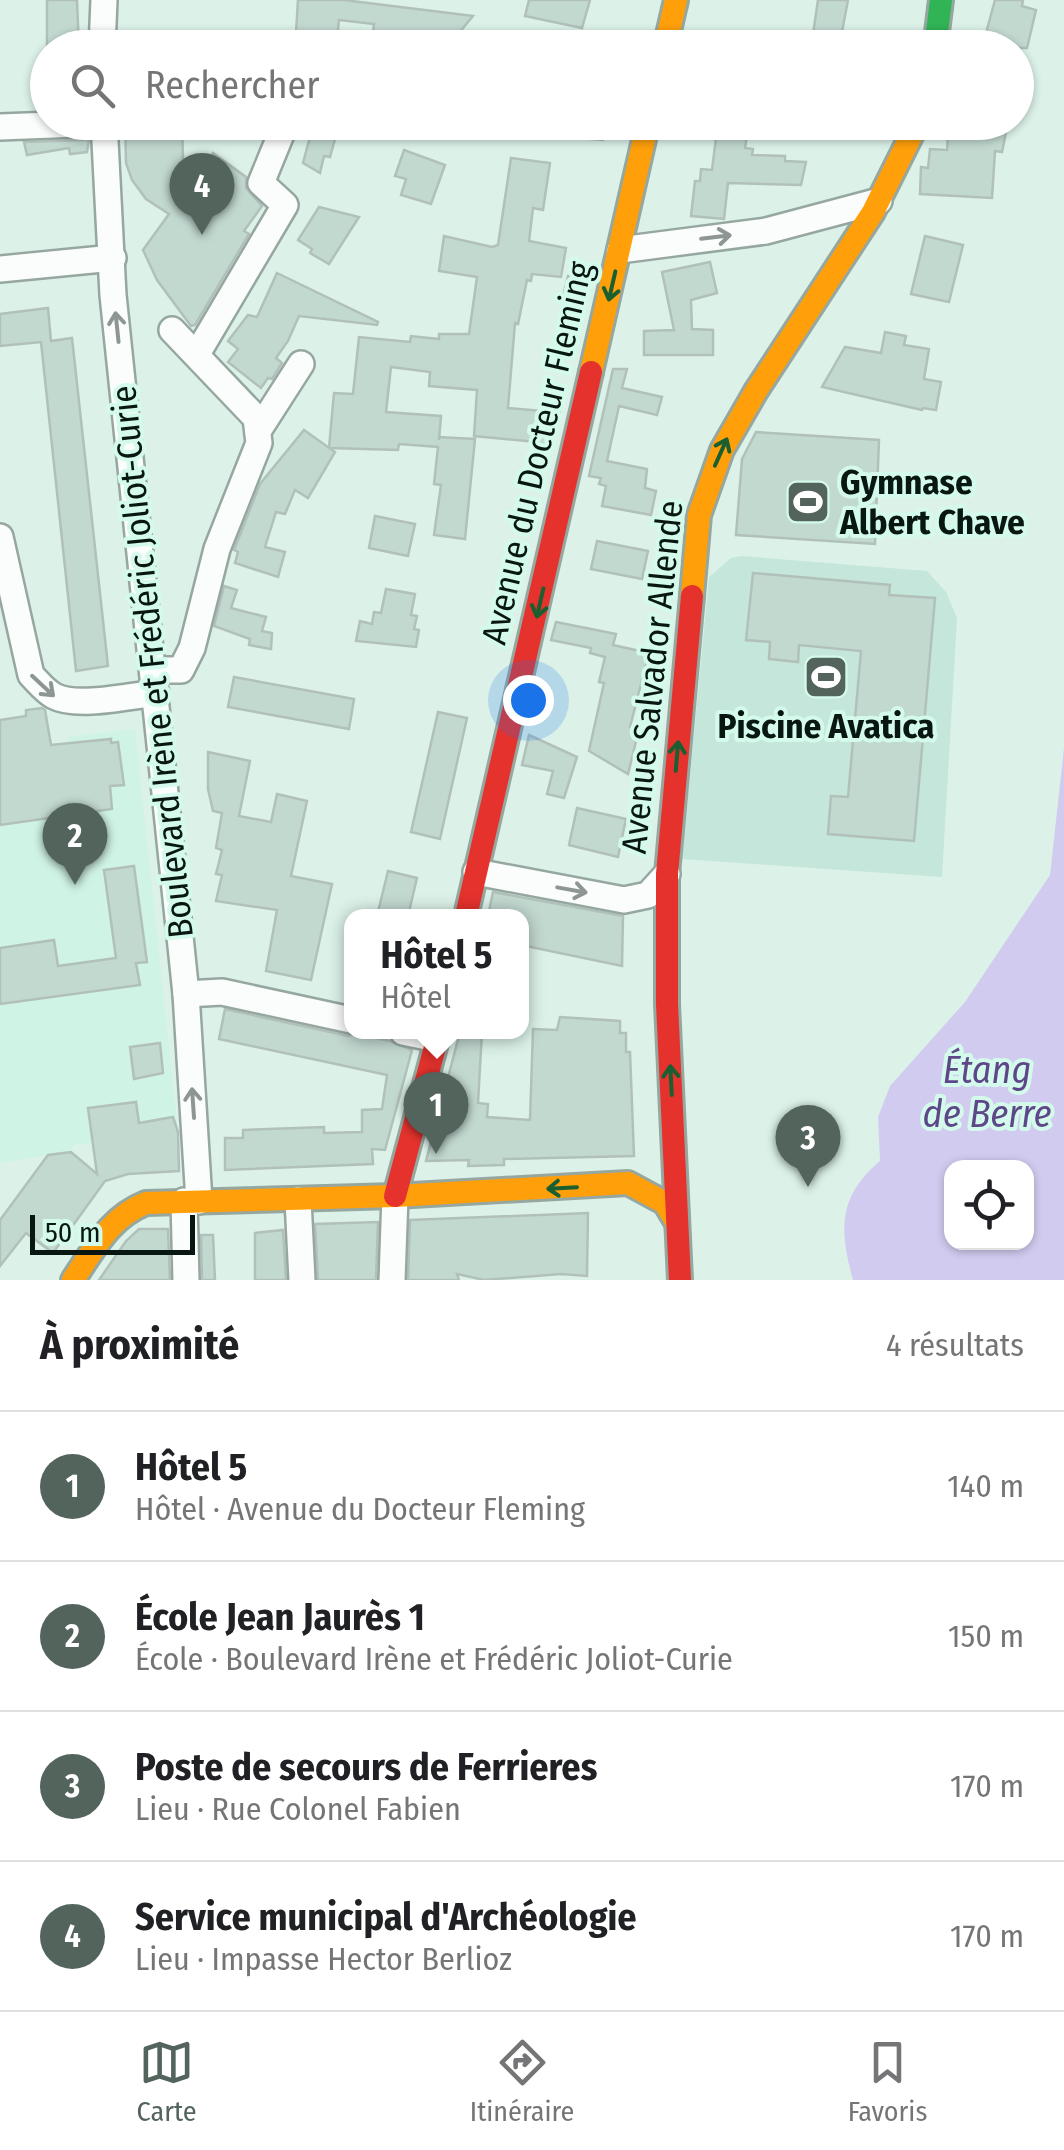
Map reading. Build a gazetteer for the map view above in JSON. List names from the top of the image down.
{
  "streets": {
    "main road": ["Avenue du Docteur Fleming", "Avenue Salvador Allende"],
    "street": ["Boulevard Irène et Frédéric Joliot-Curie"]
  },
  "one_way": ["Avenue du Docteur Fleming", "Boulevard Irène et Frédéric Joliot-Curie", "Avenue Salvador Allende"],
  "water": ["Étang de Berre"],
  "places": {
    "sports": ["Gymnase Albert Chave", "Piscine Avatica"]
  },
  "scale_bar": "50 m",
  "page": {
    "search": "Rechercher",
    "pins": [
      "4",
      "2",
      "1",
      "3"
    ],
    "popup": ["Hôtel 5", "Hôtel"],
    "scale": "50 m",
    "heading": ["À proximité", "4 résultats"],
    "list": [
      {
        "mark": "1",
        "name": "Hôtel 5",
        "note": "Hôtel · Avenue du Docteur Fleming",
        "value": "140 m"
      },
      {
        "mark": "2",
        "name": "École Jean Jaurès 1",
        "note": "École · Boulevard Irène et Frédéric Joliot-Curie",
        "value": "150 m"
      },
      {
        "mark": "3",
        "name": "Poste de secours de Ferrieres",
        "note": "Lieu · Rue Colonel Fabien",
        "value": "170 m"
      },
      {
        "mark": "4",
        "name": "Service municipal d'Archéologie",
        "note": "Lieu · Impasse Hector Berlioz",
        "value": "170 m"
      }
    ],
    "nav": ["Carte", "Itinéraire", "Favoris"]
  }
}
